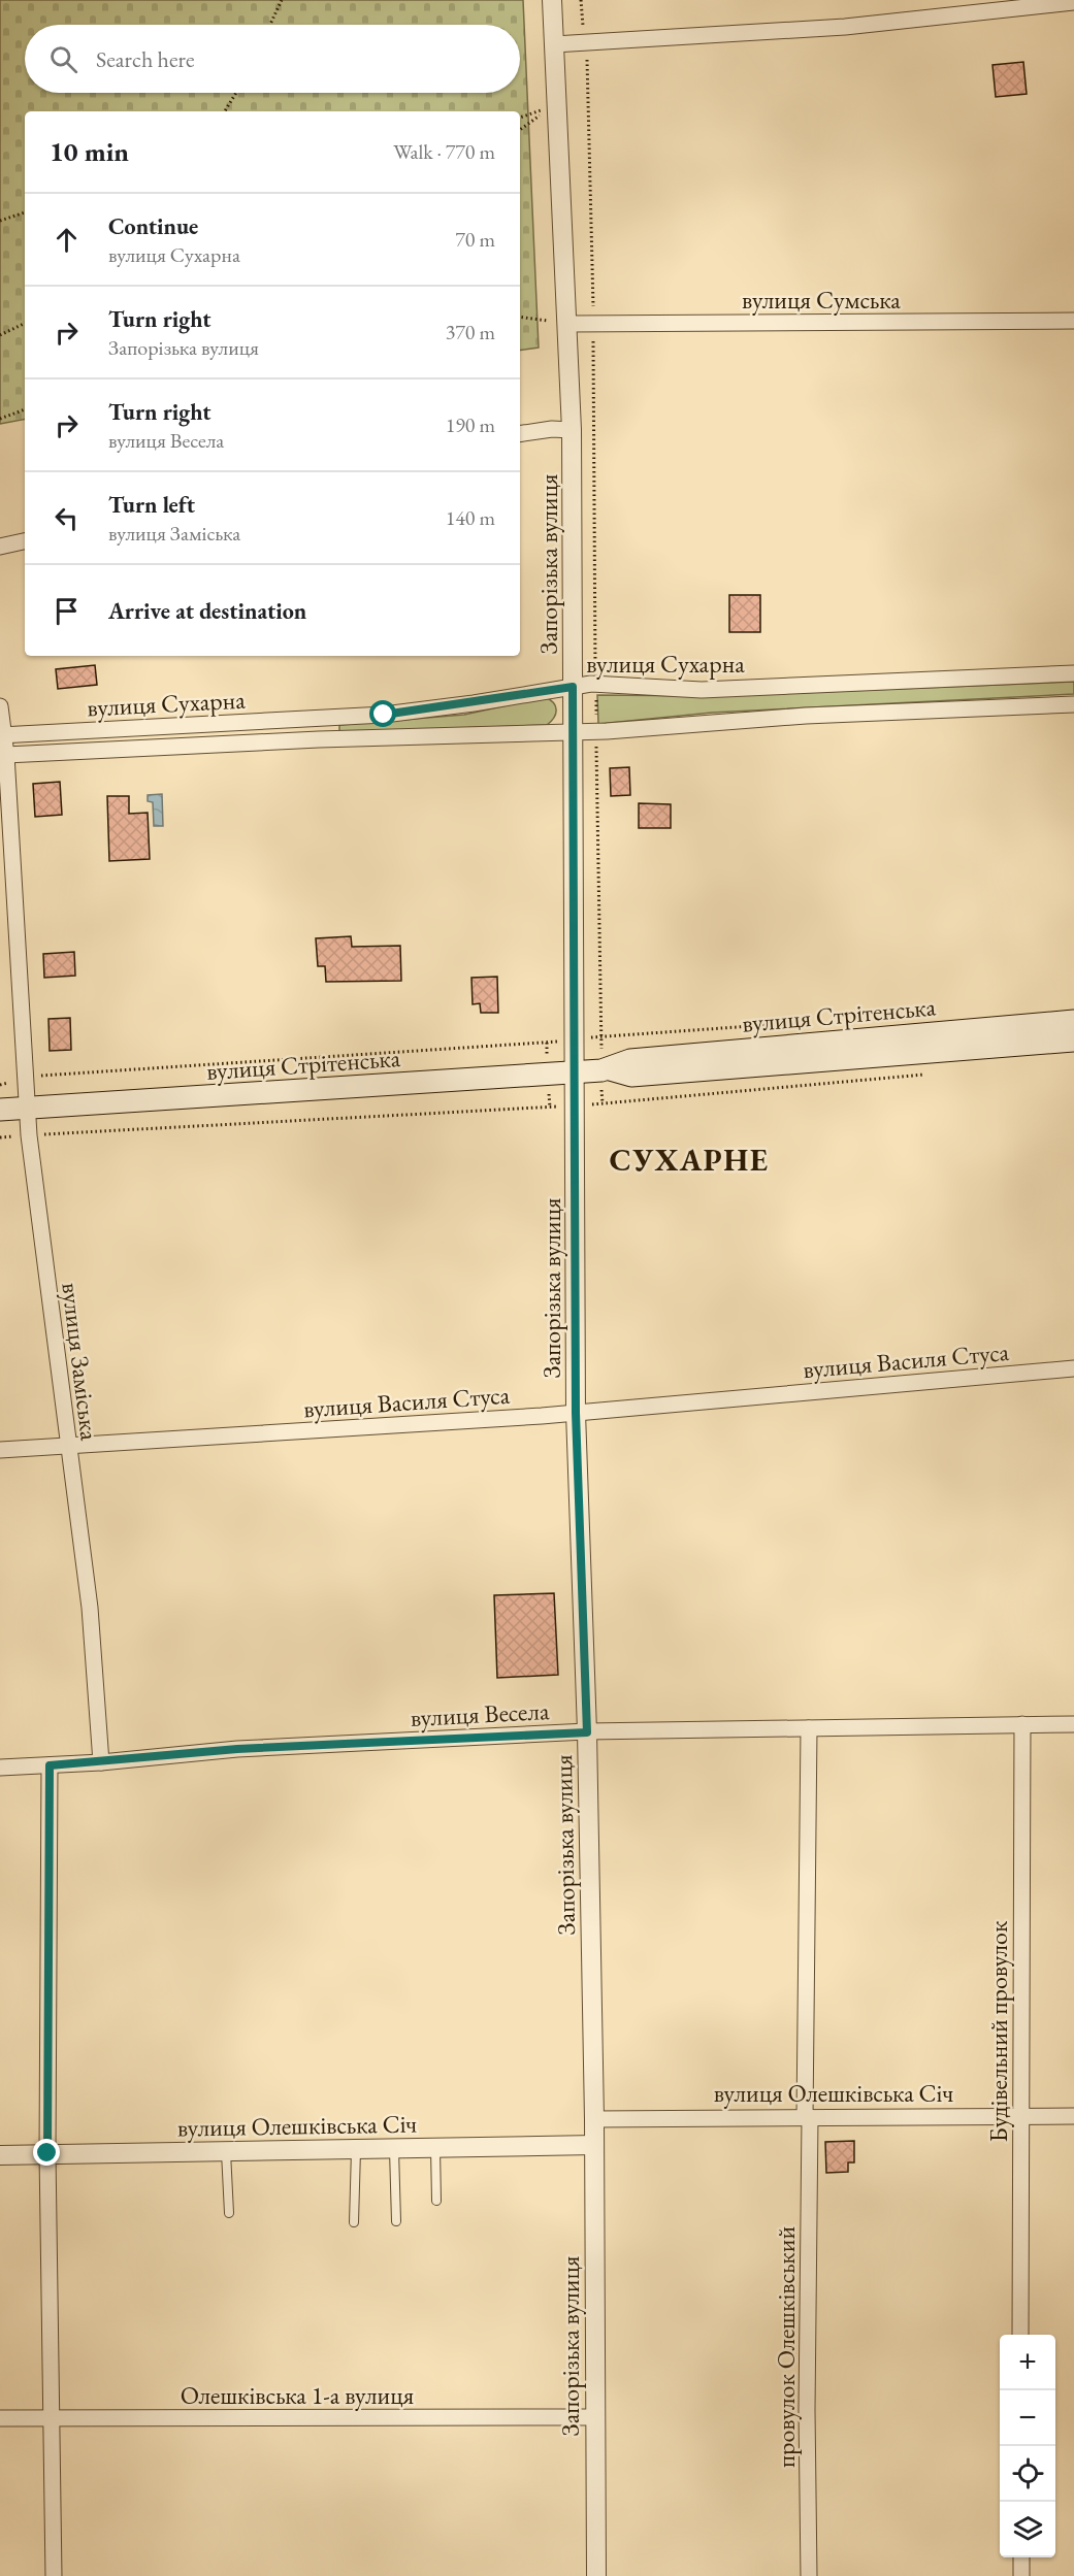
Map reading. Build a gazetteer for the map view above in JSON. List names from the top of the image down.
{
  "streets": {
    "main road": ["вулиця Стрітенська"],
    "street": [
      "вулиця Сумська",
      "Запорізька вулиця",
      "вулиця Сухарна",
      "вулиця Василя Стуса",
      "вулиця Заміська",
      "вулиця Весела",
      "Будівельний провулок",
      "вулиця Олешківська Січ",
      "провулок Олешківський",
      "Олешківська 1-а вулиця"
    ]
  },
  "crossings": [
    ["вулиця Сумська", "Запорізька вулиця"],
    ["Запорізька вулиця", "вулиця Сухарна"],
    ["Запорізька вулиця", "вулиця Стрітенська"],
    ["Запорізька вулиця", "вулиця Василя Стуса"],
    ["Запорізька вулиця", "вулиця Весела"],
    ["Запорізька вулиця", "вулиця Олешківська Січ"],
    ["Запорізька вулиця", "Олешківська 1-а вулиця"],
    ["вулиця Сухарна", "вулиця Заміська"],
    ["вулиця Стрітенська", "вулиця Заміська"],
    ["вулиця Василя Стуса", "вулиця Заміська"],
    ["вулиця Заміська", "вулиця Весела"],
    ["вулиця Весела", "Будівельний провулок"],
    ["вулиця Весела", "провулок Олешківський"],
    ["Будівельний провулок", "вулиця Олешківська Січ"],
    ["вулиця Олешківська Січ", "провулок Олешківський"]
  ],
  "districts": ["СУХАРНЕ"],
  "page": {
    "search": "Search here",
    "heading": ["10 min", "Walk · 770 m"],
    "list": [
      ["Continue", "вулиця Сухарна", "70 m"],
      ["Turn right", "Запорізька вулиця", "370 m"],
      ["Turn right", "вулиця Весела", "190 m"],
      ["Turn left", "вулиця Заміська", "140 m"],
      "Arrive at destination"
    ],
    "map_buttons": ["+", "−"]
  }
}
